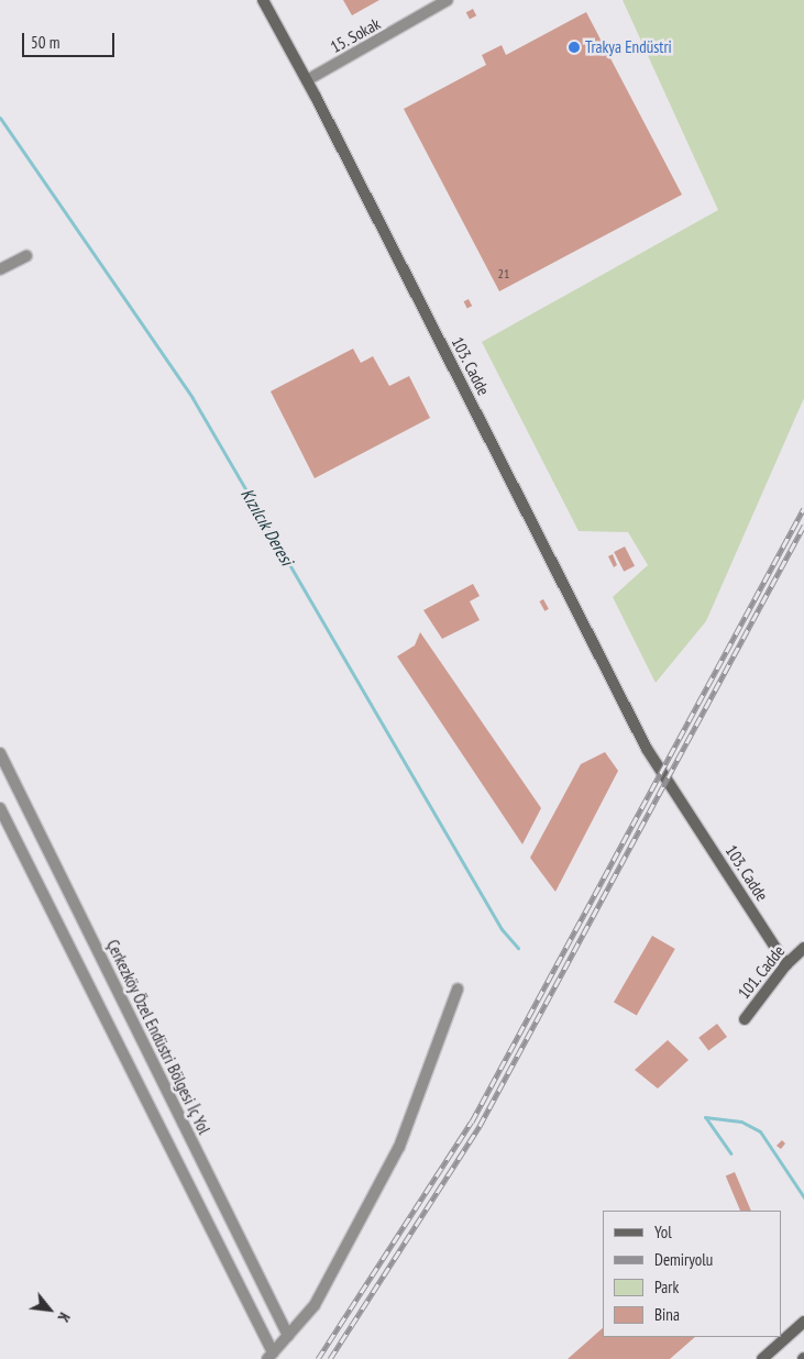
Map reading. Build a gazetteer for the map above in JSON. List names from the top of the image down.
{
  "streets": {
    "street": [
      "15. Sokak",
      "103. Cadde",
      "101. Cadde",
      "Çerkezköy Özel Endüstri Bölgesi İç Yol"
    ]
  },
  "crossings": [
    ["15. Sokak", "103. Cadde"],
    ["103. Cadde", "101. Cadde"]
  ],
  "water": ["Kızılcık Deresi"],
  "places": ["Trakya Endüstri"],
  "house_numbers": ["21"],
  "legend": [
    "Yol",
    "Demiryolu",
    "Park",
    "Bina"
  ],
  "scale_bar": "50 m",
  "north": "bottom right"
}
